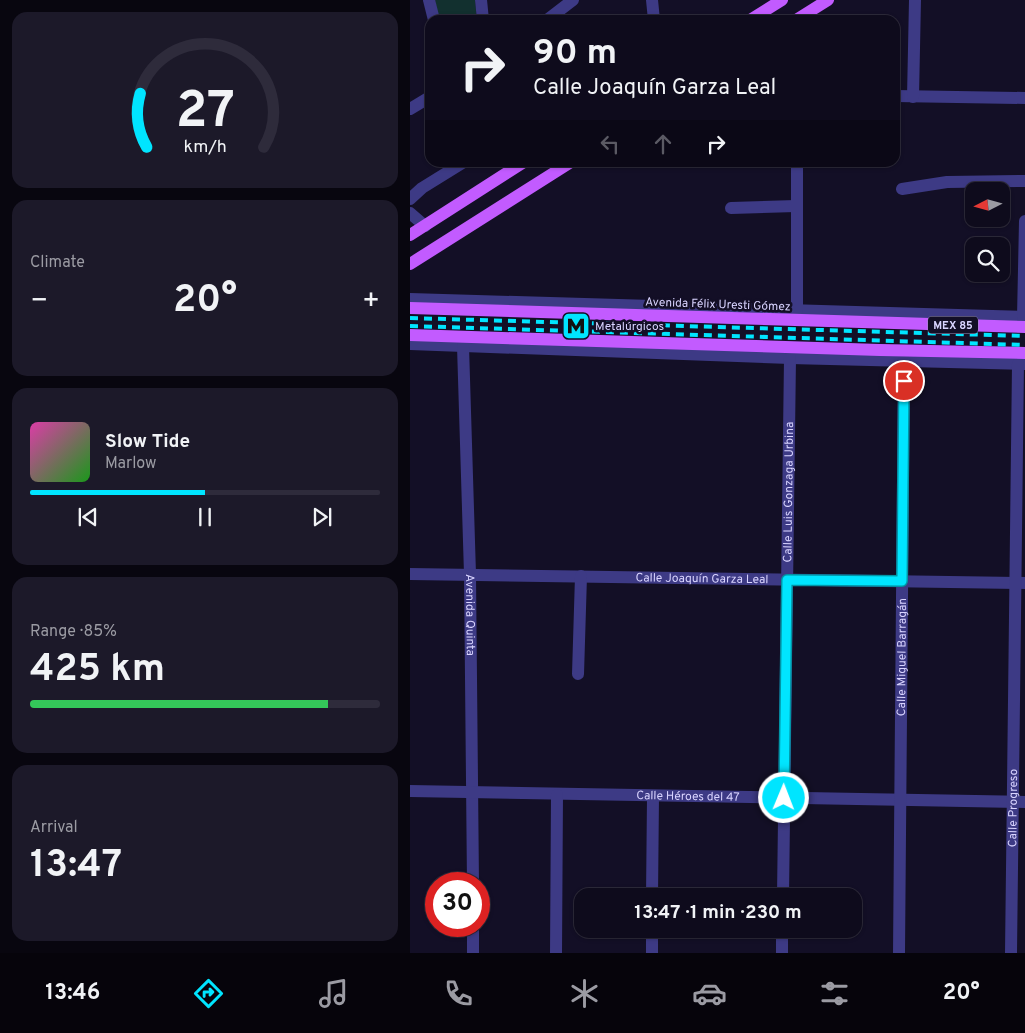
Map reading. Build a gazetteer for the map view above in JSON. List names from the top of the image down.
{
  "streets": {
    "main road": ["Avenida Félix Uresti Gómez", "MEX 85"],
    "street": [
      "Calle Luis Gonzaga Urbina",
      "Calle Joaquín Garza Leal",
      "Avenida Quinta",
      "Calle Miguel Barragán",
      "Calle Héroes del 47",
      "Calle Progreso"
    ]
  },
  "crossings": [
    ["MEX 85", "Calle Progreso"],
    ["Calle Luis Gonzaga Urbina", "Calle Joaquín Garza Leal"],
    ["Calle Luis Gonzaga Urbina", "Calle Héroes del 47"],
    ["Calle Joaquín Garza Leal", "Avenida Quinta"],
    ["Calle Joaquín Garza Leal", "Calle Miguel Barragán"],
    ["Calle Joaquín Garza Leal", "Calle Progreso"],
    ["Avenida Quinta", "Calle Héroes del 47"],
    ["Calle Miguel Barragán", "Calle Héroes del 47"],
    ["Calle Héroes del 47", "Calle Progreso"]
  ],
  "places": {
    "metro station": ["Metalúrgicos"]
  },
  "north": "left",
  "page": {
    "turn": ["90 m", "Calle Joaquín Garza Leal"],
    "tile": [
      "Climate",
      ["Range · 85%", "425 km"],
      ["Arrival", "13:47"]
    ],
    "heat": ["−", "20°", "+"],
    "song": ["Slow Tide", "Marlow"],
    "limit": "30",
    "trip": "13:47 · 1 min · 230 m",
    "tabs": ["13:46", "20°"],
    "gauge": ["27", "km/h"]
  }
}
